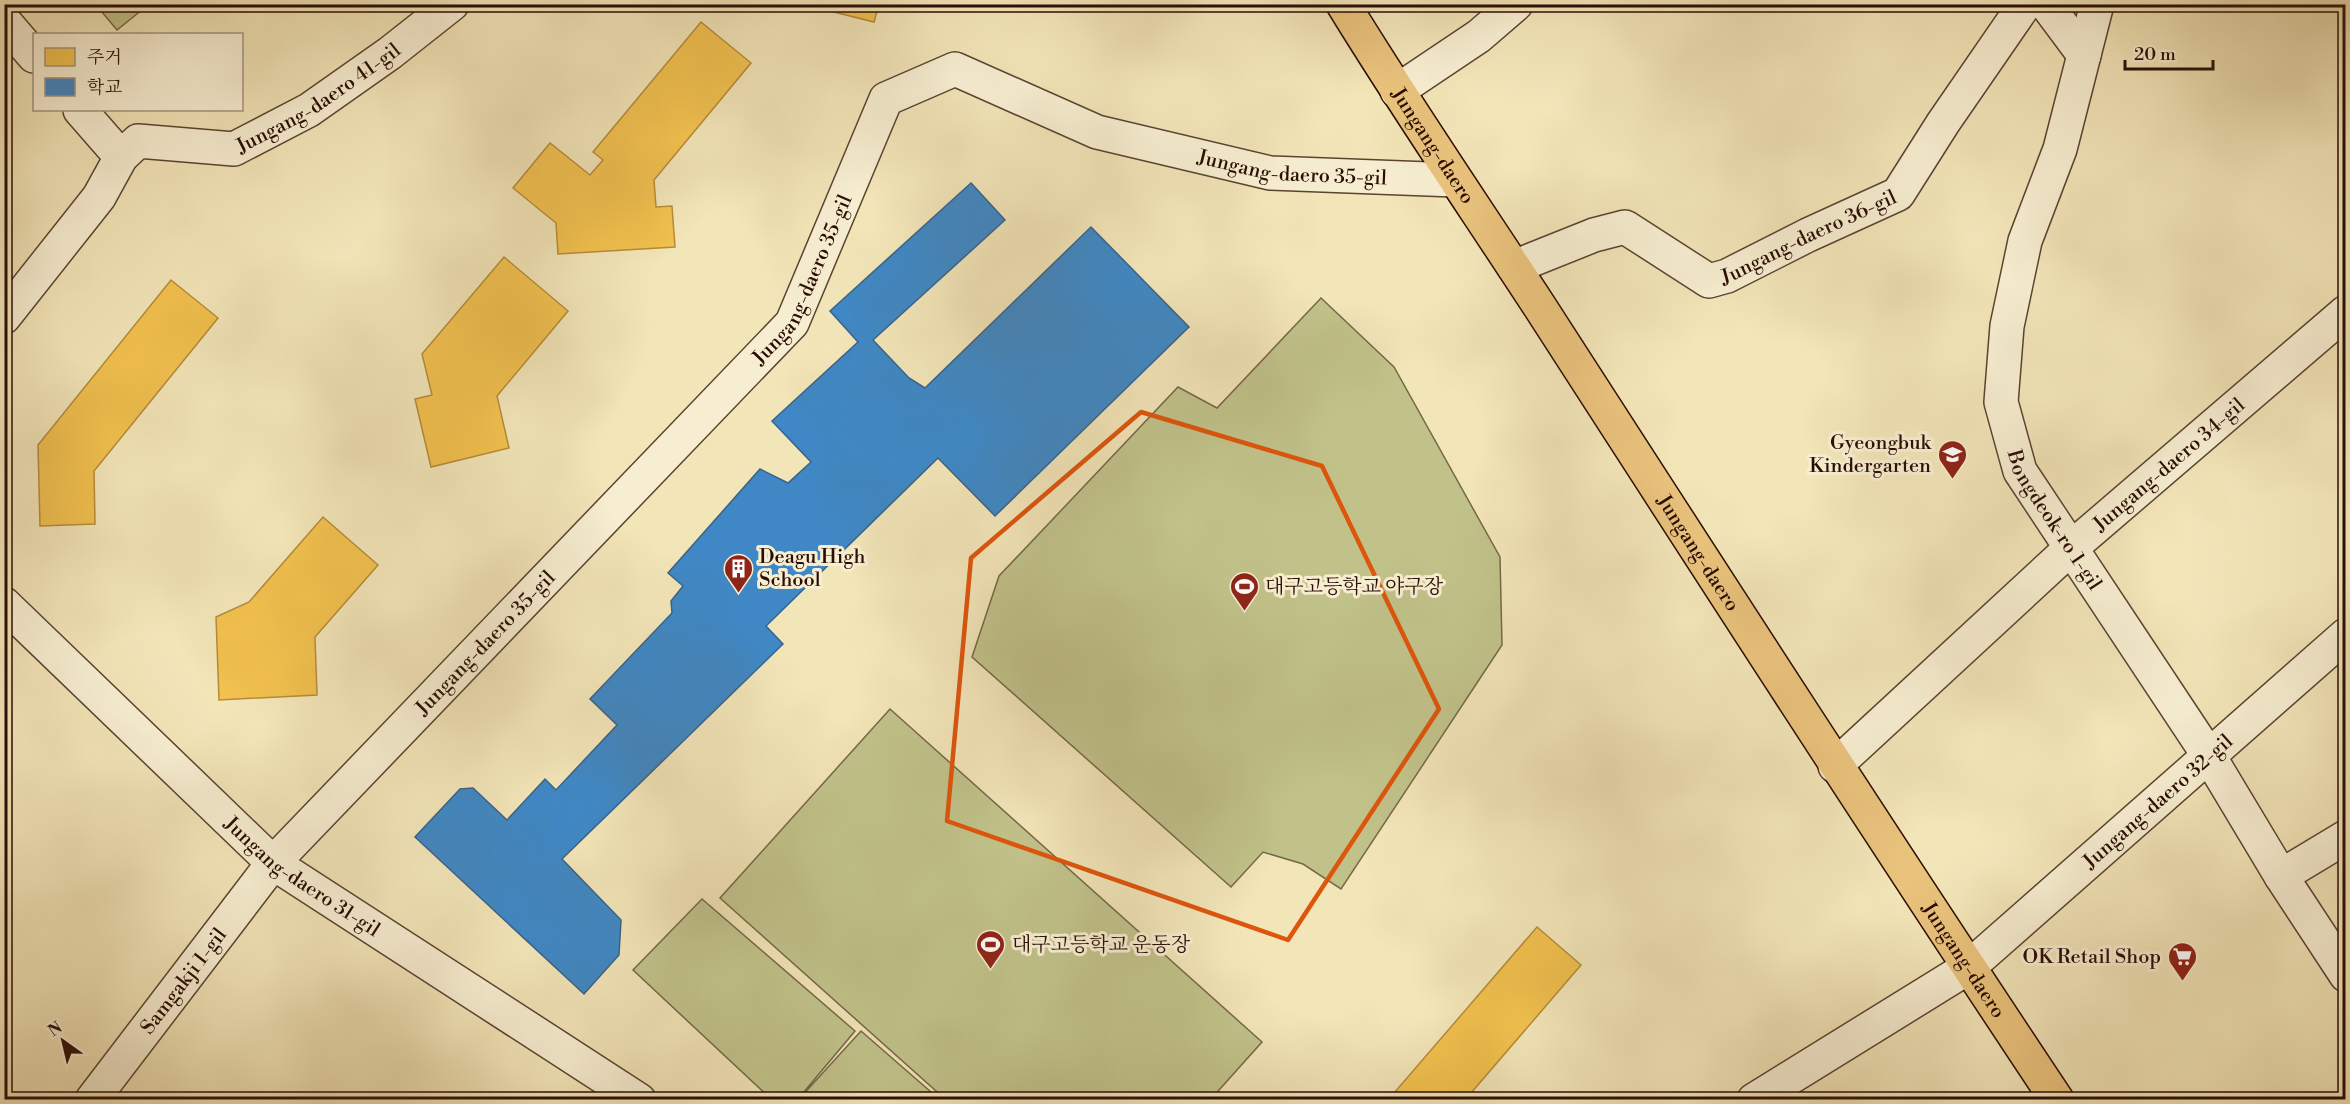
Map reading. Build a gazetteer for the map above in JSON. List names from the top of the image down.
{
  "streets": {
    "main road": ["Jungang-daero"],
    "street": [
      "Jungang-daero 41-gil",
      "Jungang-daero 35-gil",
      "Jungang-daero 36-gil",
      "Jungang-daero 34-gil",
      "Bongdeok-ro 1-gil",
      "Jungang-daero 32-gil",
      "Jungang-daero 31-gil",
      "Samgakji 1-gil"
    ]
  },
  "crossings": [
    ["Jungang-daero", "Jungang-daero 35-gil"],
    ["Jungang-daero", "Jungang-daero 36-gil"],
    ["Jungang-daero", "Jungang-daero 34-gil"],
    ["Jungang-daero", "Jungang-daero 32-gil"],
    ["Jungang-daero 35-gil", "Jungang-daero 31-gil"],
    ["Jungang-daero 35-gil", "Samgakji 1-gil"],
    ["Jungang-daero 34-gil", "Bongdeok-ro 1-gil"],
    ["Bongdeok-ro 1-gil", "Jungang-daero 32-gil"],
    ["Jungang-daero 31-gil", "Samgakji 1-gil"]
  ],
  "places": {
    "school or university": ["Gyeongbuk Kindergarten"],
    "building": ["Deagu High School"],
    "sports": ["대구고등학교 야구장", "대구고등학교 운동장"],
    "supermarket": ["OK Retail Shop"]
  },
  "legend": ["주거", "학교"],
  "scale_bar": "20 m",
  "north": "top left"
}
